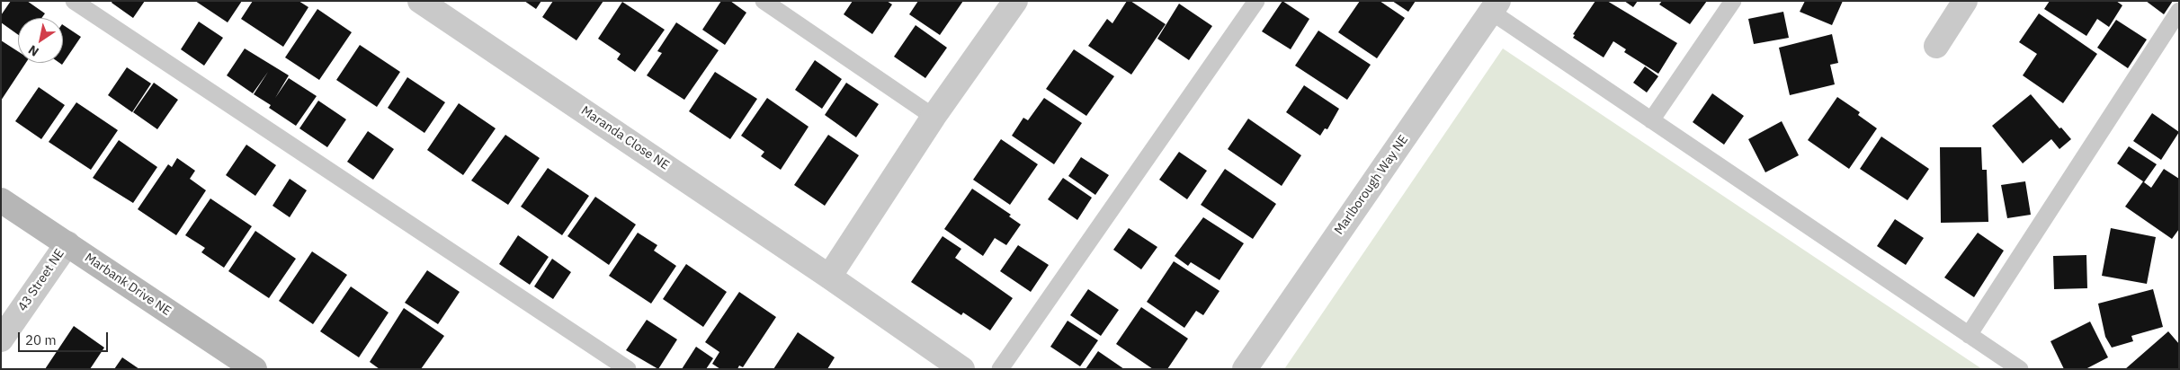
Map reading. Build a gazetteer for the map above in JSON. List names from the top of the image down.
{
  "streets": {
    "street": [
      "Maranda Close NE",
      "Marlborough Way NE",
      "43 Street NE",
      "Marbank Drive NE"
    ]
  },
  "crossings": [
    ["43 Street NE", "Marbank Drive NE"]
  ],
  "scale_bar": "20 m",
  "north": "bottom left"
}
